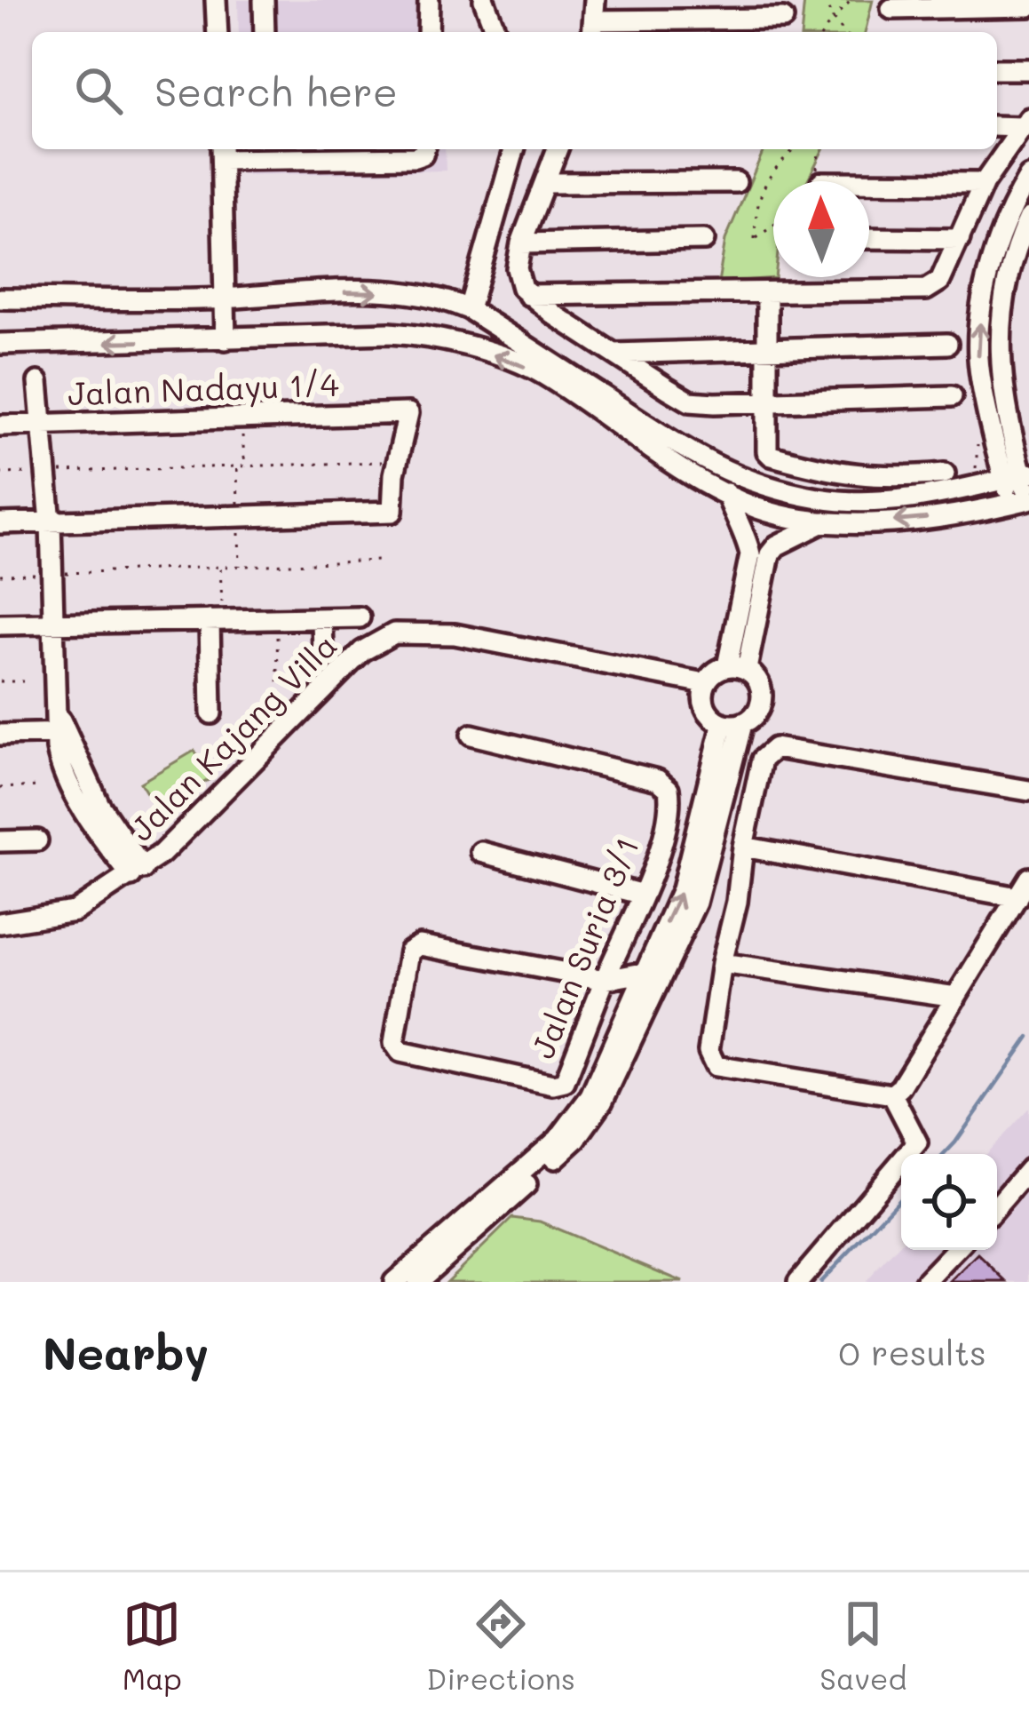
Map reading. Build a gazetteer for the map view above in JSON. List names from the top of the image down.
{
  "streets": {
    "street": ["Jalan Nadayu 1/4", "Jalan Kajang Villa", "Jalan Suria 3/1"]
  },
  "north": "top",
  "page": {
    "search": "Search here",
    "heading": ["Nearby", "0 results"],
    "nav": ["Map", "Directions", "Saved"]
  }
}
